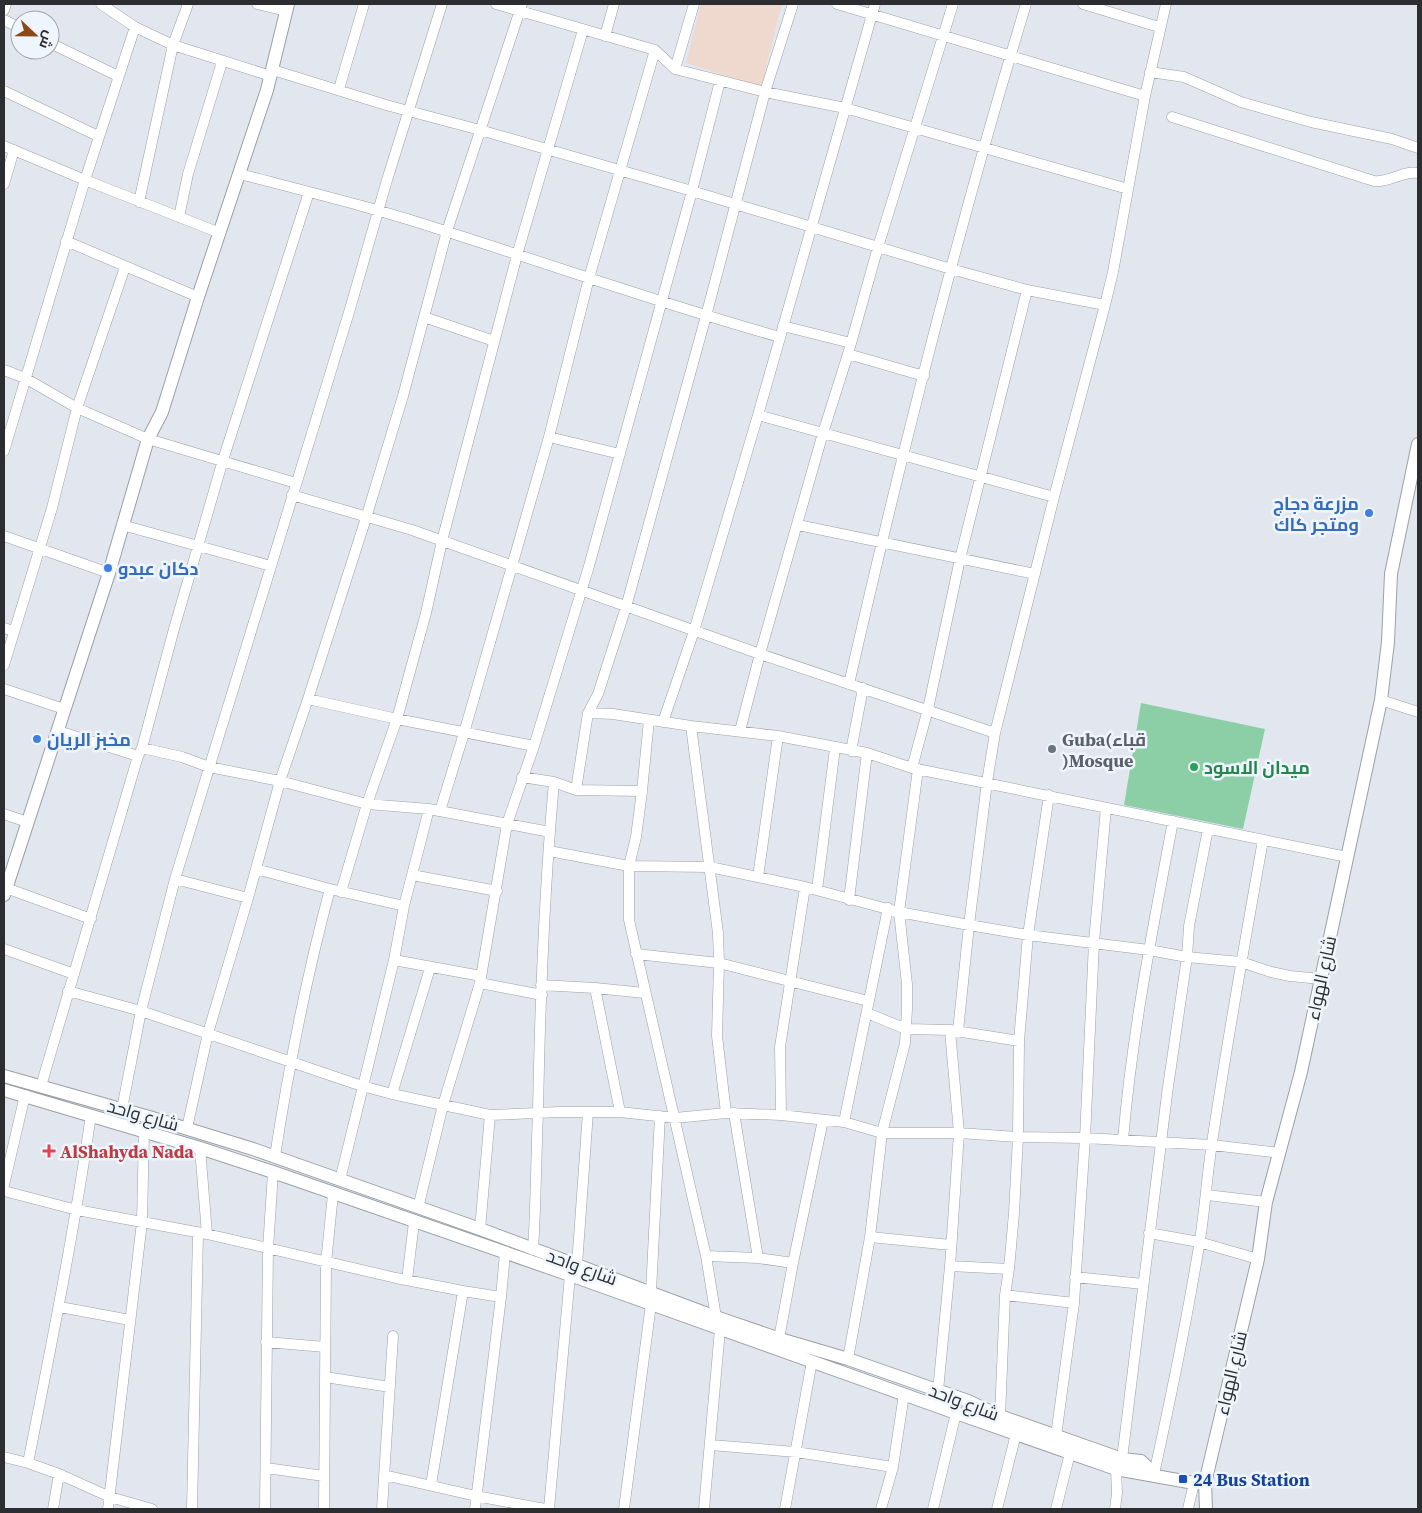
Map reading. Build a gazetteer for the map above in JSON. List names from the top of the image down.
{
  "streets": {
    "street": ["شارع الهواء", "شارع واحد"]
  },
  "crossings": [
    ["شارع الهواء", "شارع واحد"]
  ],
  "places": {
    "other": [
      "مزرعة دجاج ومتجر كاك",
      "دكان عبدو",
      "مخبز الريان",
      "Guba(قباء )Mosque",
      "ميدان الاسود"
    ],
    "health": ["AlShahyda Nada"],
    "transit": ["24 Bus Station"]
  },
  "north": "right"
}
